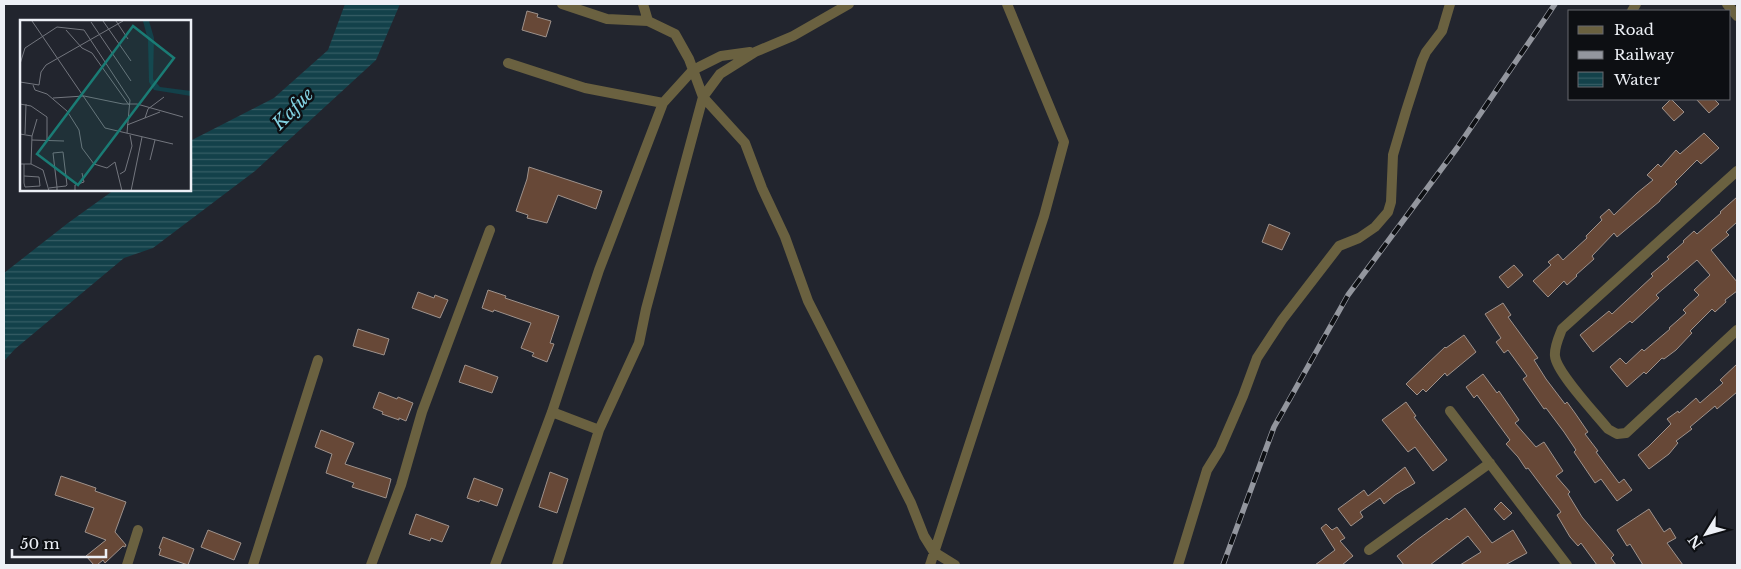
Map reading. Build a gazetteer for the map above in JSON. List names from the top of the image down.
{
  "water": ["Kafue"],
  "legend": ["Road", "Railway", "Water"],
  "scale_bar": "50 m",
  "north": "bottom left"
}
